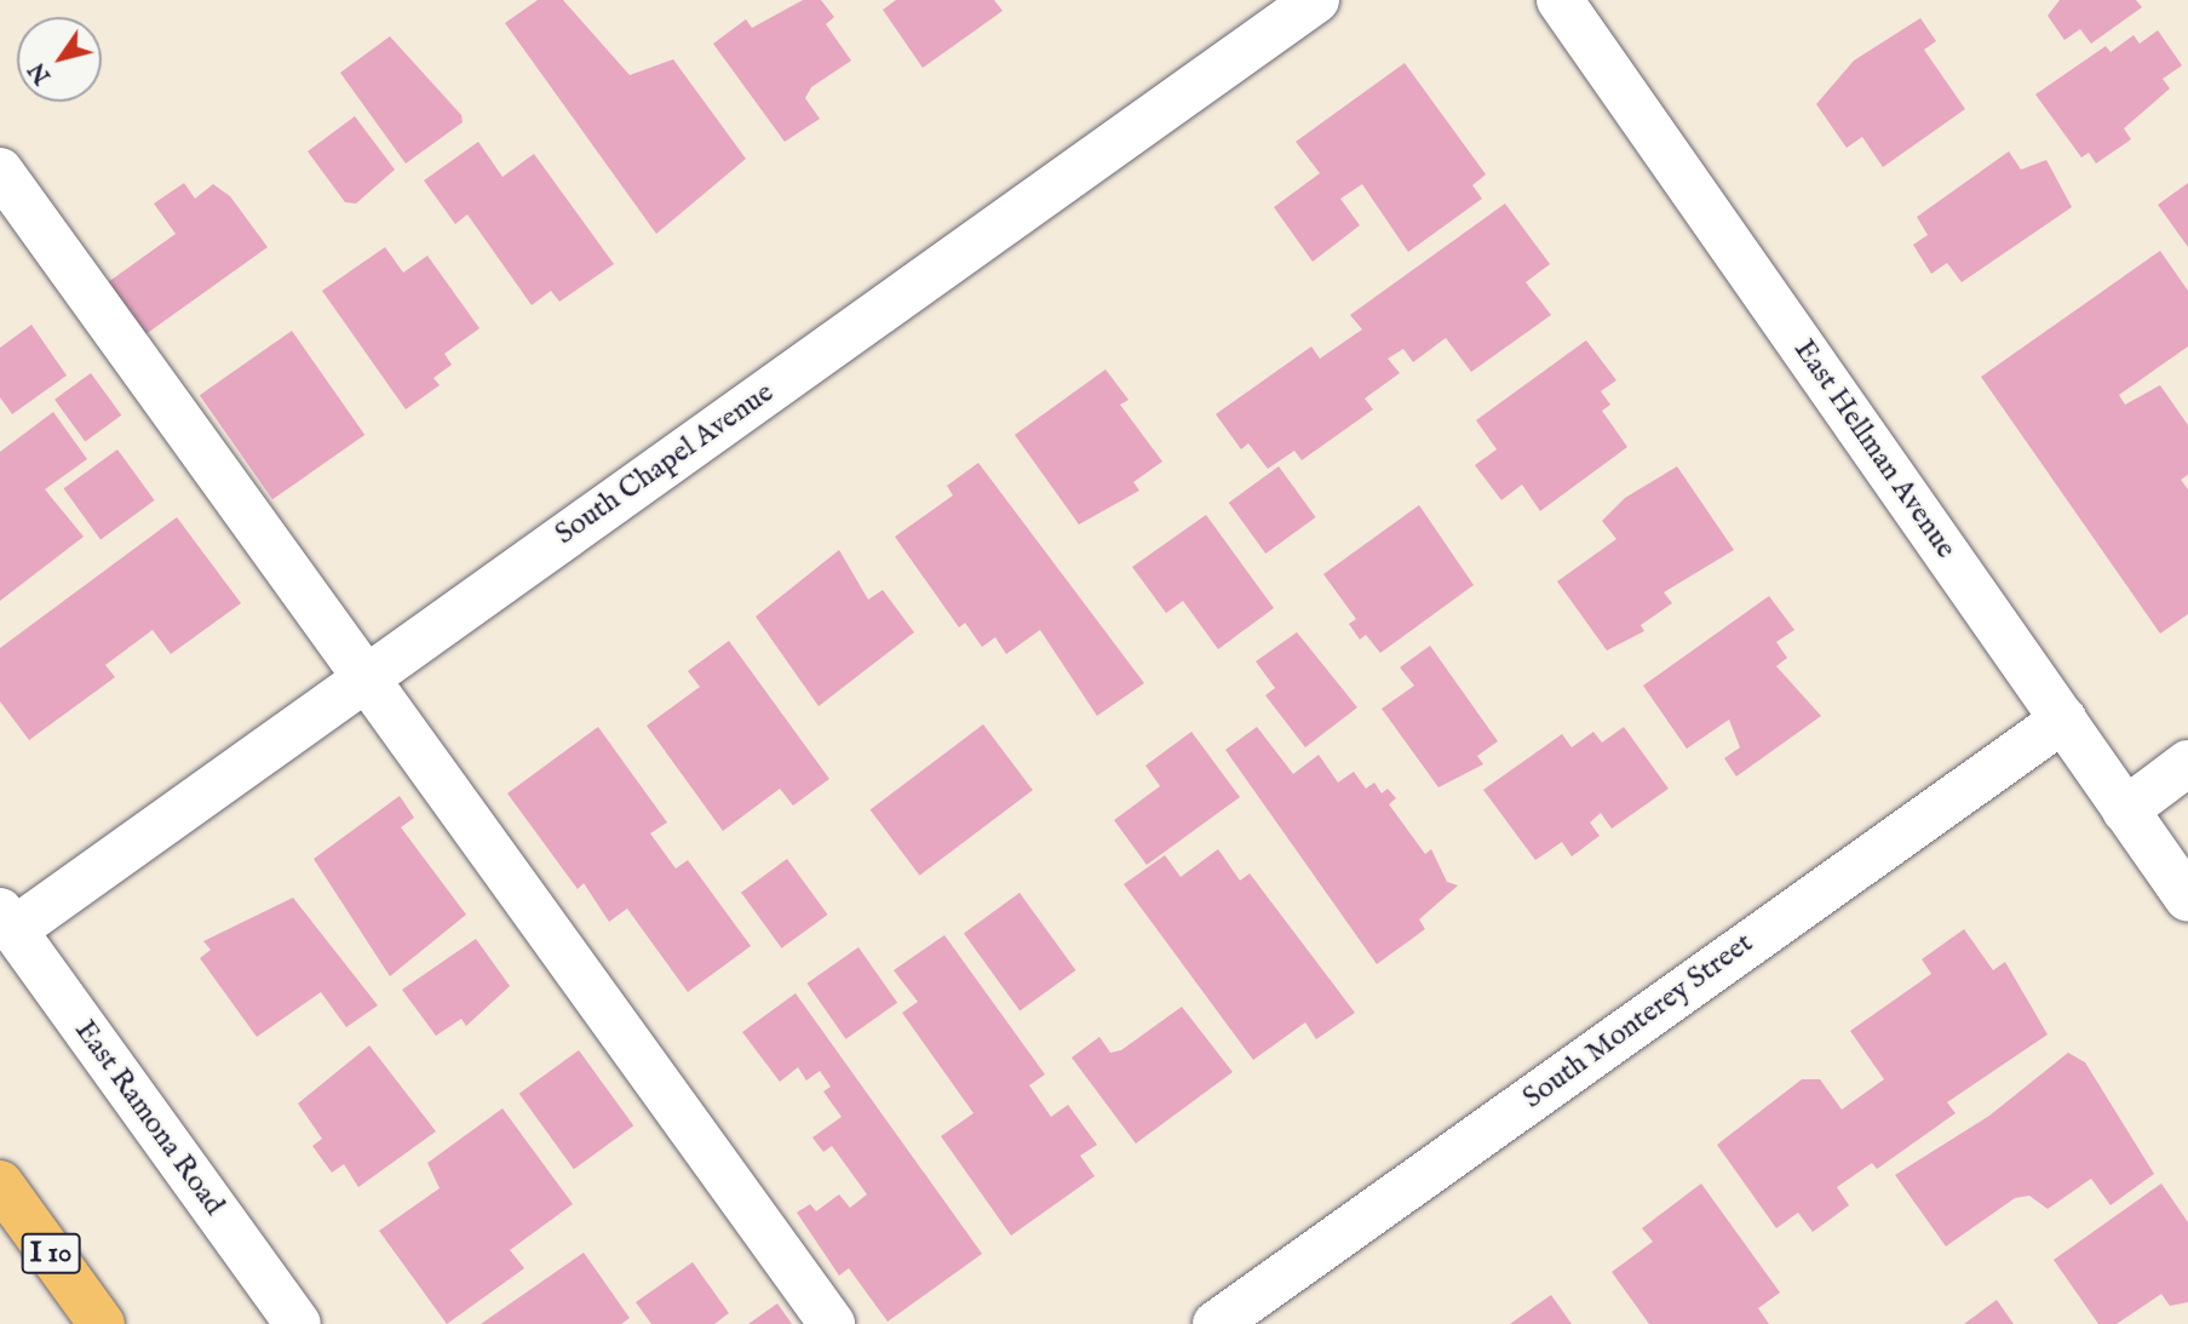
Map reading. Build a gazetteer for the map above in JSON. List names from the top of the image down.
{
  "streets": {
    "highway": ["I 10"],
    "street": [
      "East Hellman Avenue",
      "South Chapel Avenue",
      "South Monterey Street",
      "East Ramona Road"
    ]
  },
  "crossings": [
    ["East Hellman Avenue", "South Monterey Street"],
    ["South Chapel Avenue", "East Ramona Road"]
  ],
  "north": "bottom left"
}
